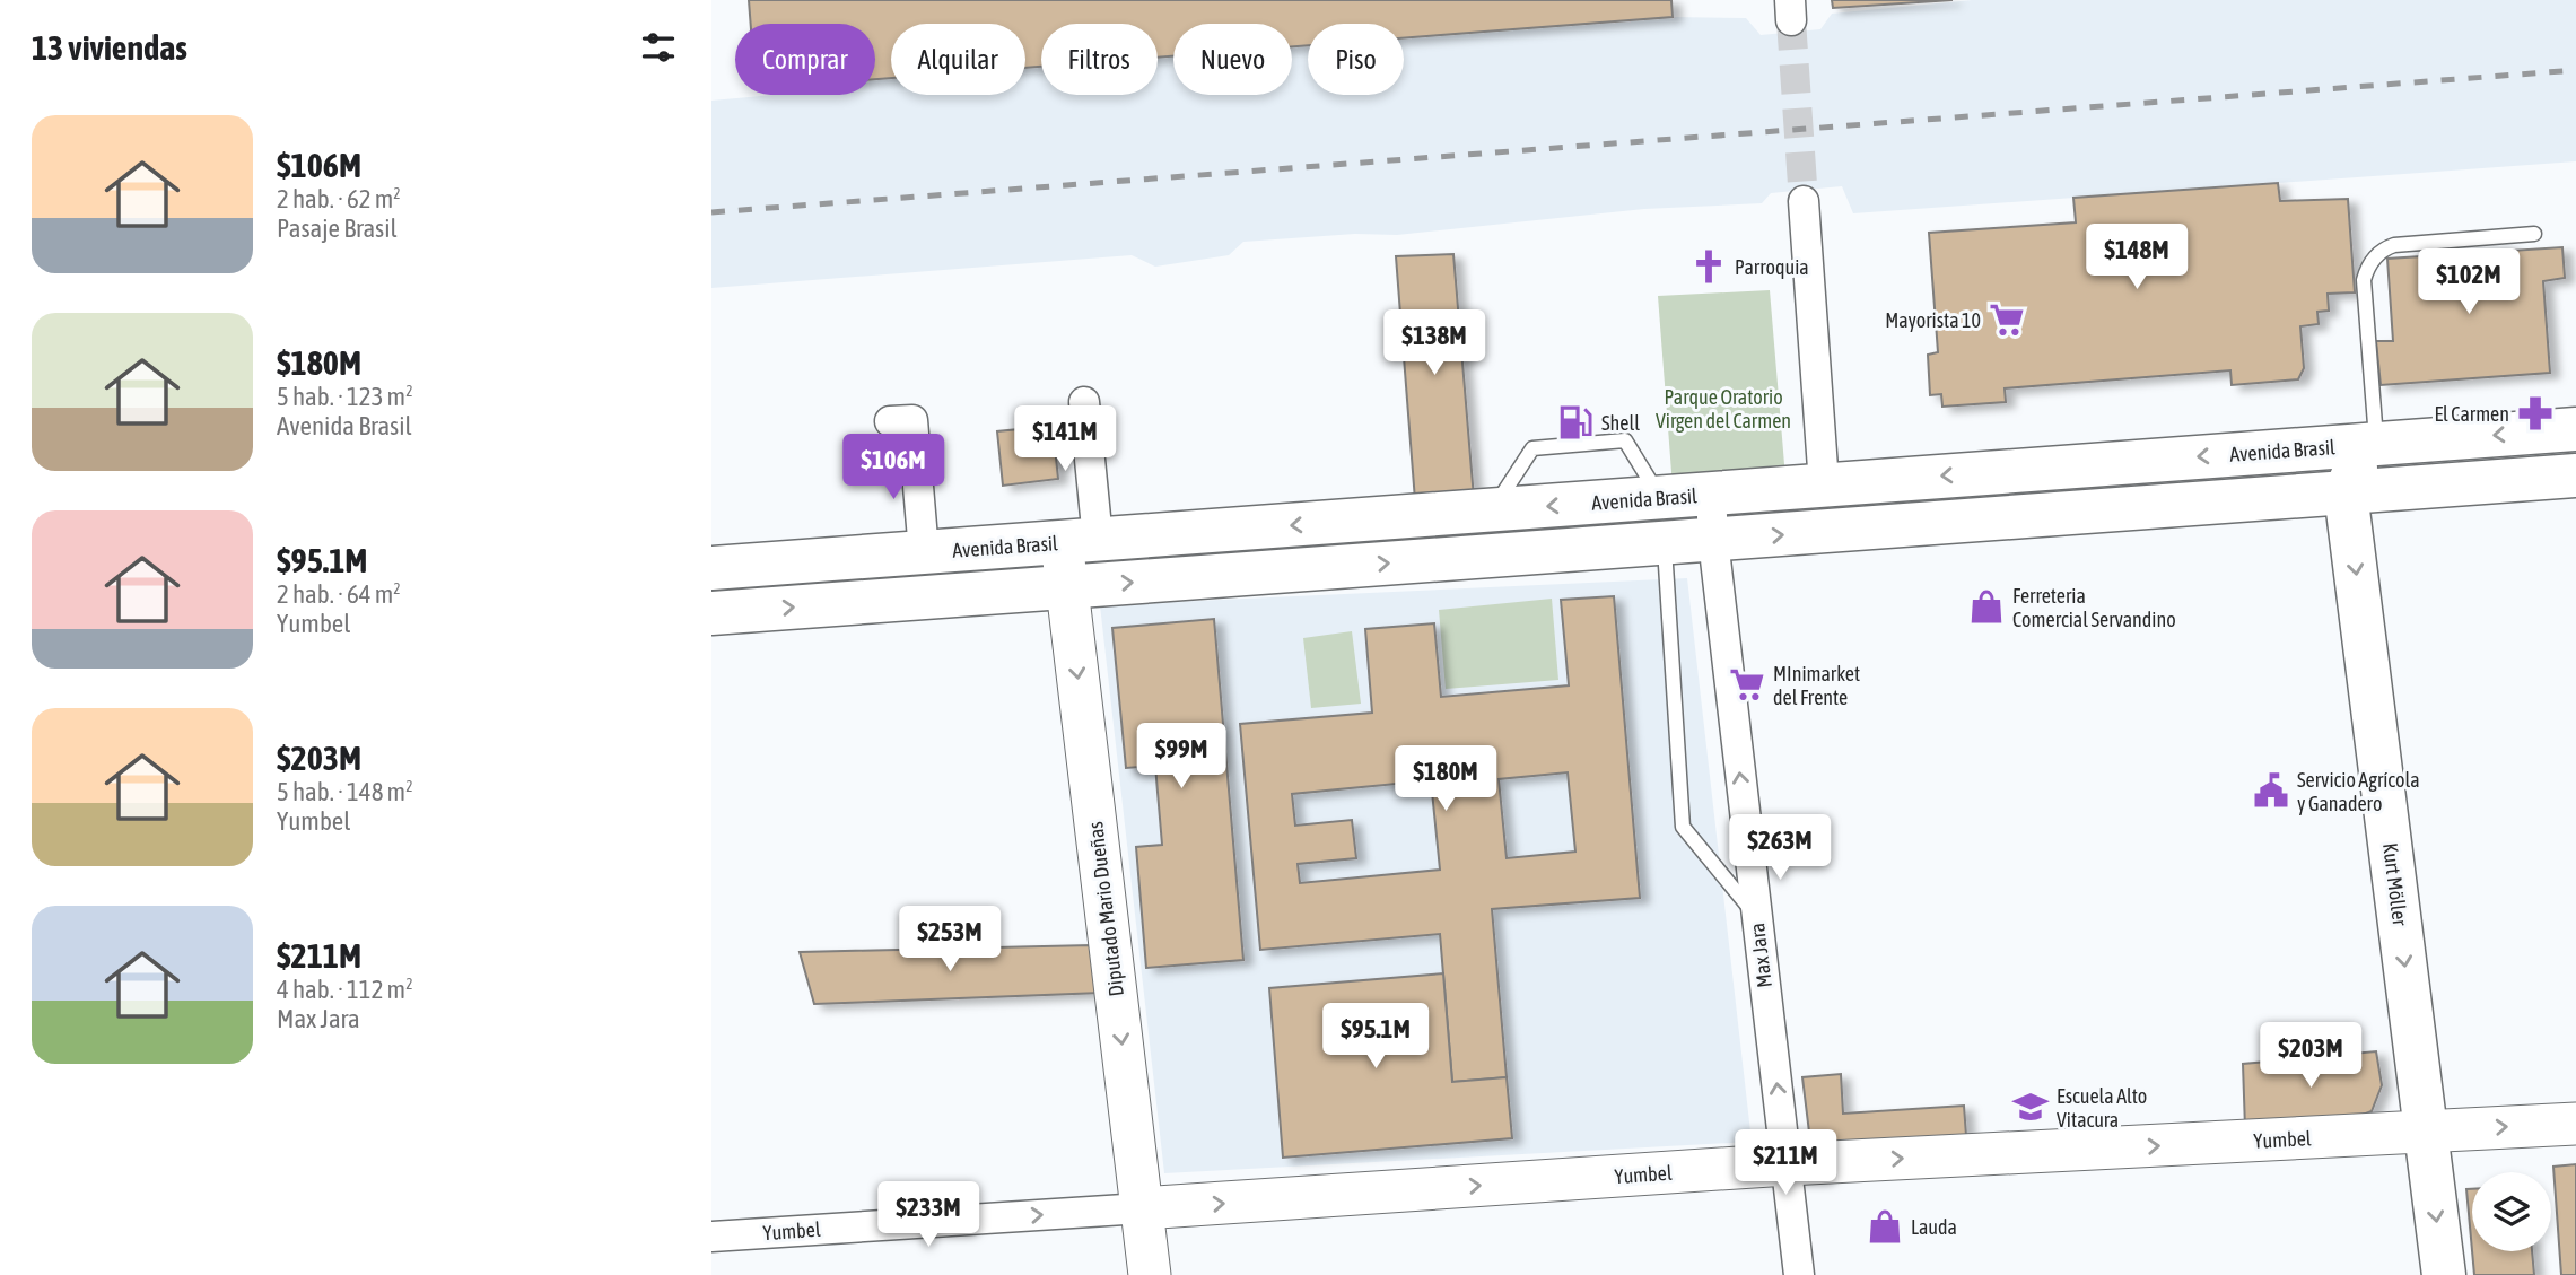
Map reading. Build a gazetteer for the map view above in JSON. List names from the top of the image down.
{
  "streets": {
    "main road": ["Avenida Brasil", "Kurt Möller"],
    "street": ["Diputado Mario Dueñas", "Max Jara", "Yumbel"]
  },
  "crossings": [
    ["Avenida Brasil", "Diputado Mario Dueñas"],
    ["Avenida Brasil", "Max Jara"],
    ["Kurt Möller", "Yumbel"],
    ["Diputado Mario Dueñas", "Yumbel"],
    ["Max Jara", "Yumbel"]
  ],
  "one_way": [
    "Kurt Möller",
    "Diputado Mario Dueñas",
    "Max Jara",
    "Yumbel"
  ],
  "parks": ["Parque Oratorio Virgen del Carmen"],
  "places": {
    "church": ["Parroquia"],
    "supermarket": ["Mayorista 10", "MInimarket del Frente"],
    "pharmacy": ["El Carmen"],
    "fuel station": ["Shell"],
    "shop": ["Ferreteria Comercial Servandino", "Lauda"],
    "public building": ["Servicio Agrícola y Ganadero"],
    "school or university": ["Escuela Alto Vitacura"]
  },
  "page": {
    "heading": "13 viviendas",
    "chip": [
      "Comprar",
      "Alquilar",
      "Filtros",
      "Nuevo",
      "Piso"
    ],
    "list": [
      {
        "name": "$106M",
        "note": "2 hab. · 62 m² · Pasaje Brasil"
      },
      {
        "name": "$180M",
        "note": "5 hab. · 123 m² · Avenida Brasil"
      },
      {
        "name": "$95.1M",
        "note": "2 hab. · 64 m² · Yumbel"
      },
      {
        "name": "$203M",
        "note": "5 hab. · 148 m² · Yumbel"
      },
      {
        "name": "$211M",
        "note": "4 hab. · 112 m² · Max Jara"
      }
    ],
    "price": [
      "$148M",
      "$102M",
      "$138M",
      "$141M",
      "$106M",
      "$99M",
      "$180M",
      "$263M",
      "$253M",
      "$95.1M",
      "$203M",
      "$211M",
      "$233M"
    ]
  }
}
